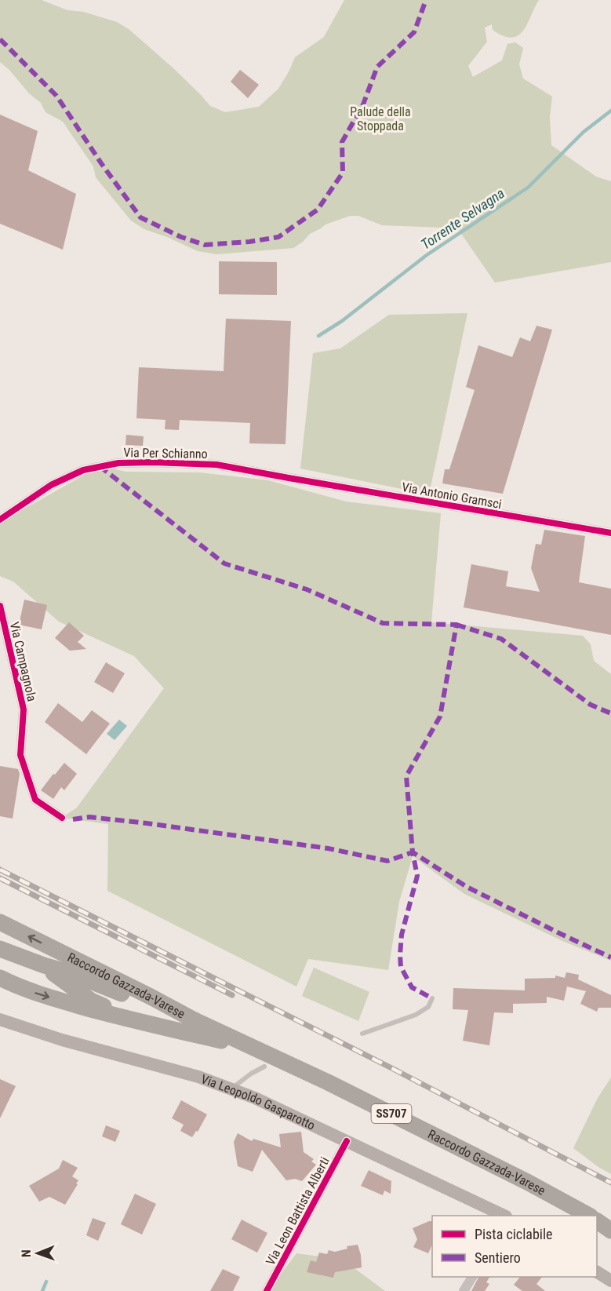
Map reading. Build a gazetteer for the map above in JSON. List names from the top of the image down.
{
  "streets": {
    "highway": ["Raccordo Gazzada-Varese", "SS707"],
    "main road": ["Via Leopoldo Gasparotto"],
    "street": [
      "Via Per Schianno",
      "Via Antonio Gramsci",
      "Via Campagnola",
      "Via Leon Battista Alberti"
    ]
  },
  "crossings": [
    ["Via Per Schianno", "Via Antonio Gramsci"],
    ["Via Leopoldo Gasparotto", "Via Leon Battista Alberti"]
  ],
  "water": ["Torrente Selvagna"],
  "parks": ["Palude della Stoppada"],
  "legend": ["Pista ciclabile", "Sentiero"],
  "north": "left"
}
